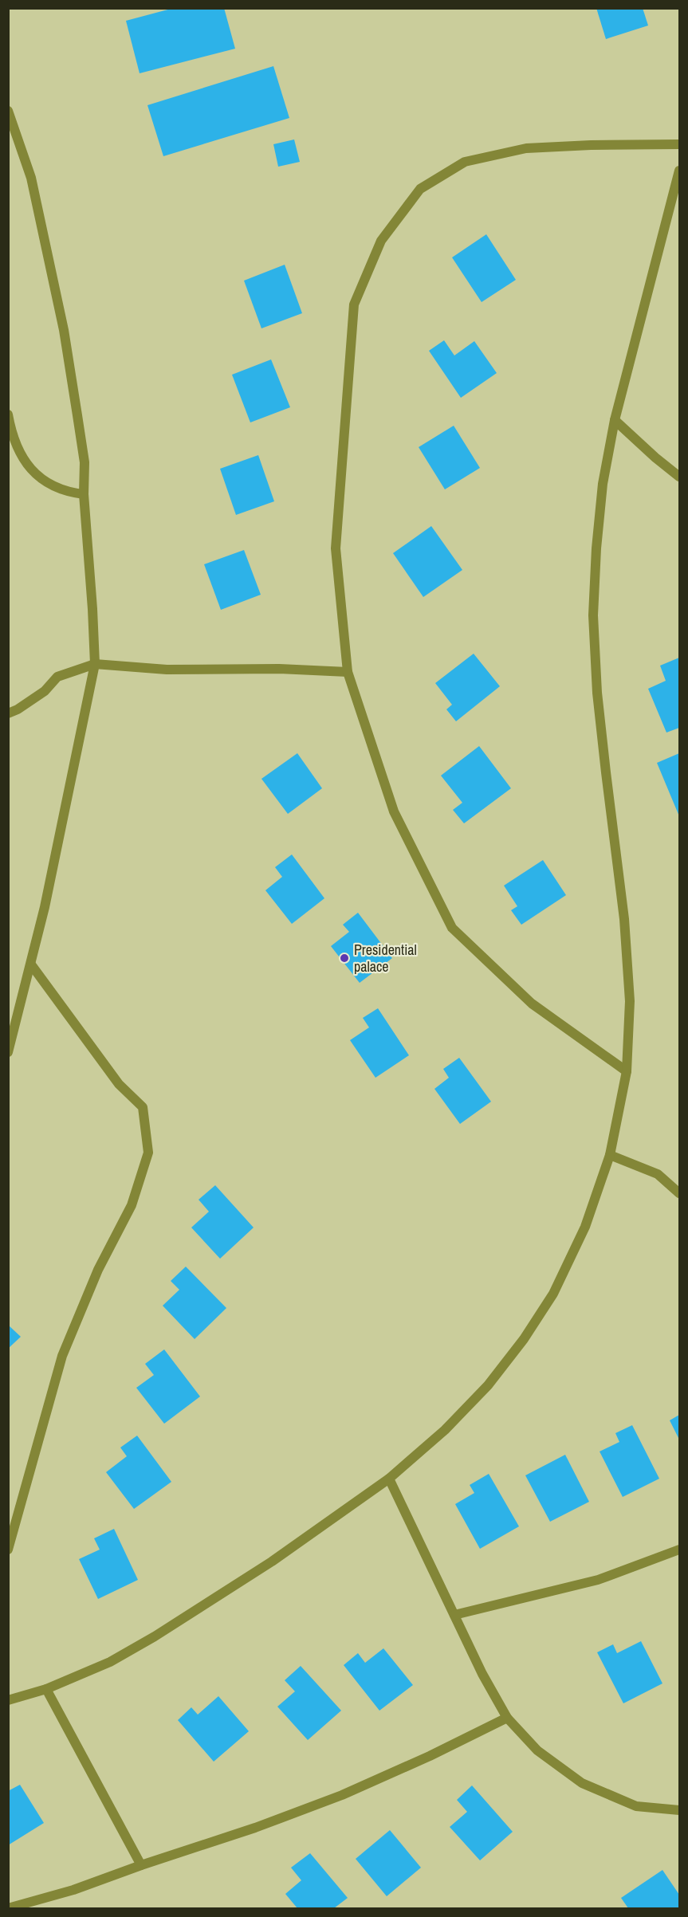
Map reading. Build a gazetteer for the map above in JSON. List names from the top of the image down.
{
  "places": ["Presidential palace"]
}
